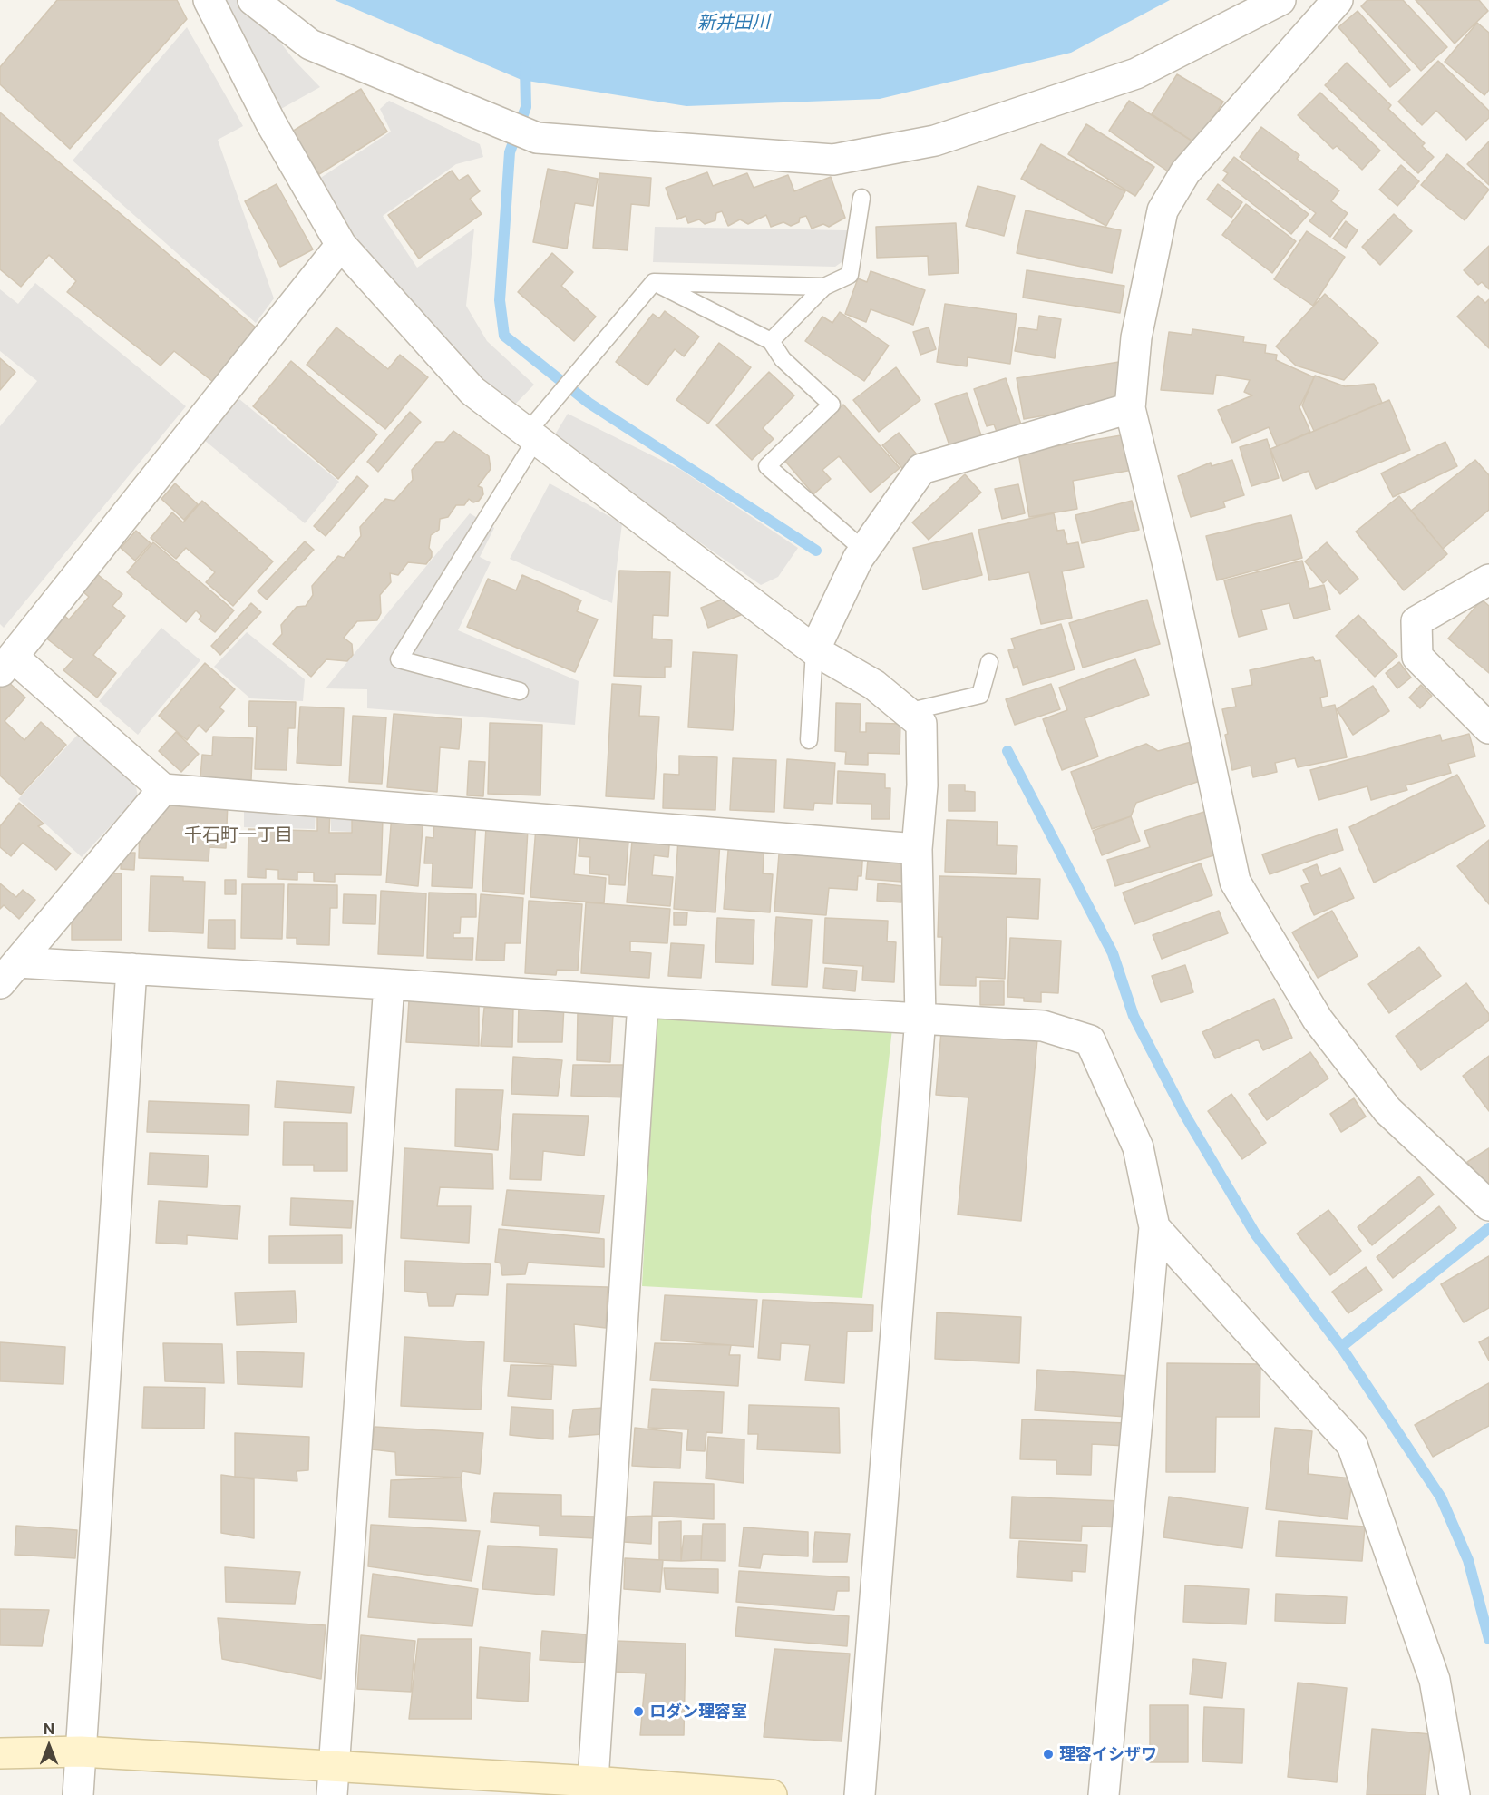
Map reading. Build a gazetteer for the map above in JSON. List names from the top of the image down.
{
  "districts": ["千石町一丁目"],
  "water": ["新井田川"],
  "places": ["ロダン理容室", "理容イシザワ"],
  "north": "top"
}
